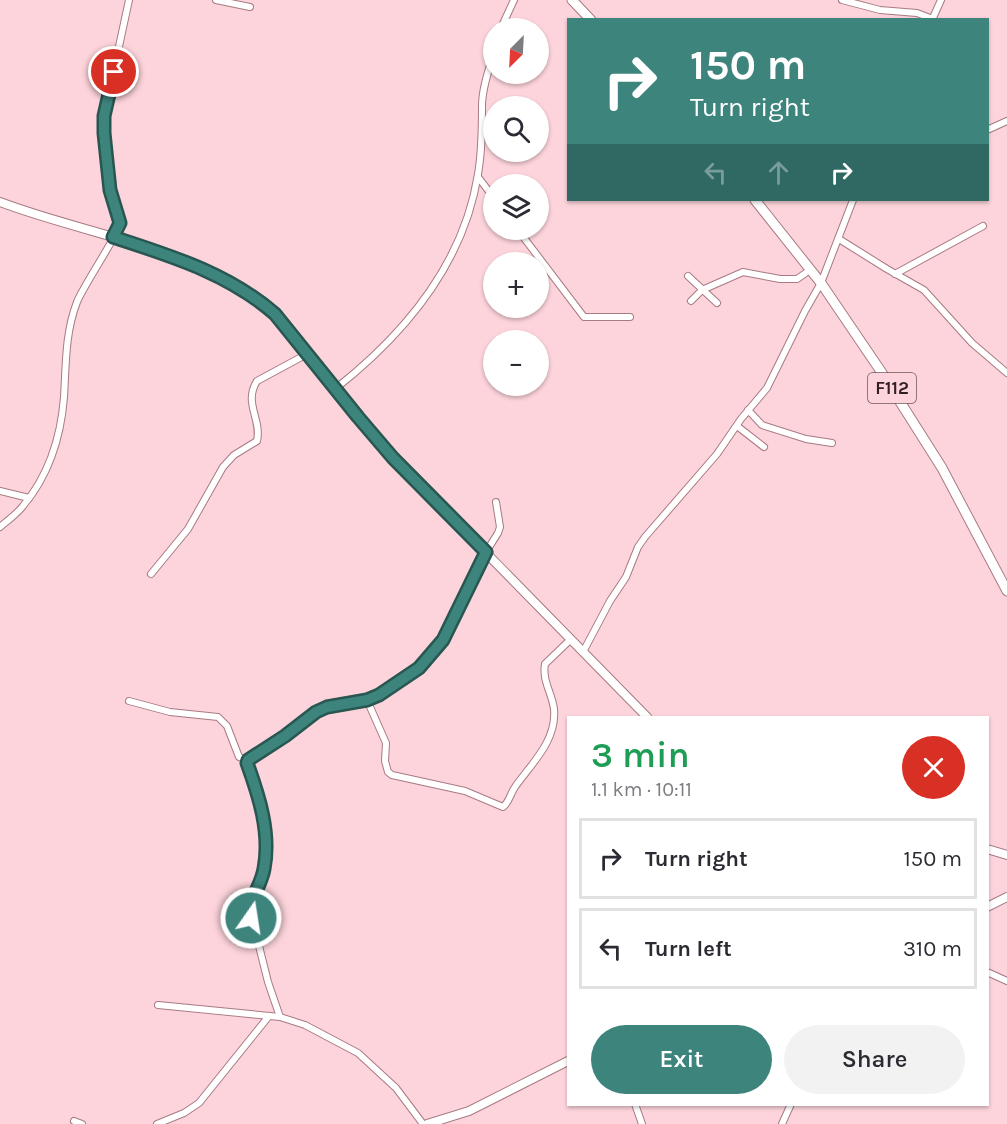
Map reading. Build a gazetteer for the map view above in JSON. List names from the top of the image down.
{
  "streets": {
    "main road": ["F112"]
  },
  "north": "bottom left",
  "page": {
    "map_buttons": ["+", "−"],
    "turn": ["150 m", "Turn right"],
    "heading": ["3 min", "1.1 km · 10:11"],
    "list": [
      {
        "name": "Turn right",
        "value": "150 m"
      },
      {
        "name": "Turn left",
        "value": "310 m"
      }
    ],
    "buttons": ["Exit", "Share"]
  }
}
